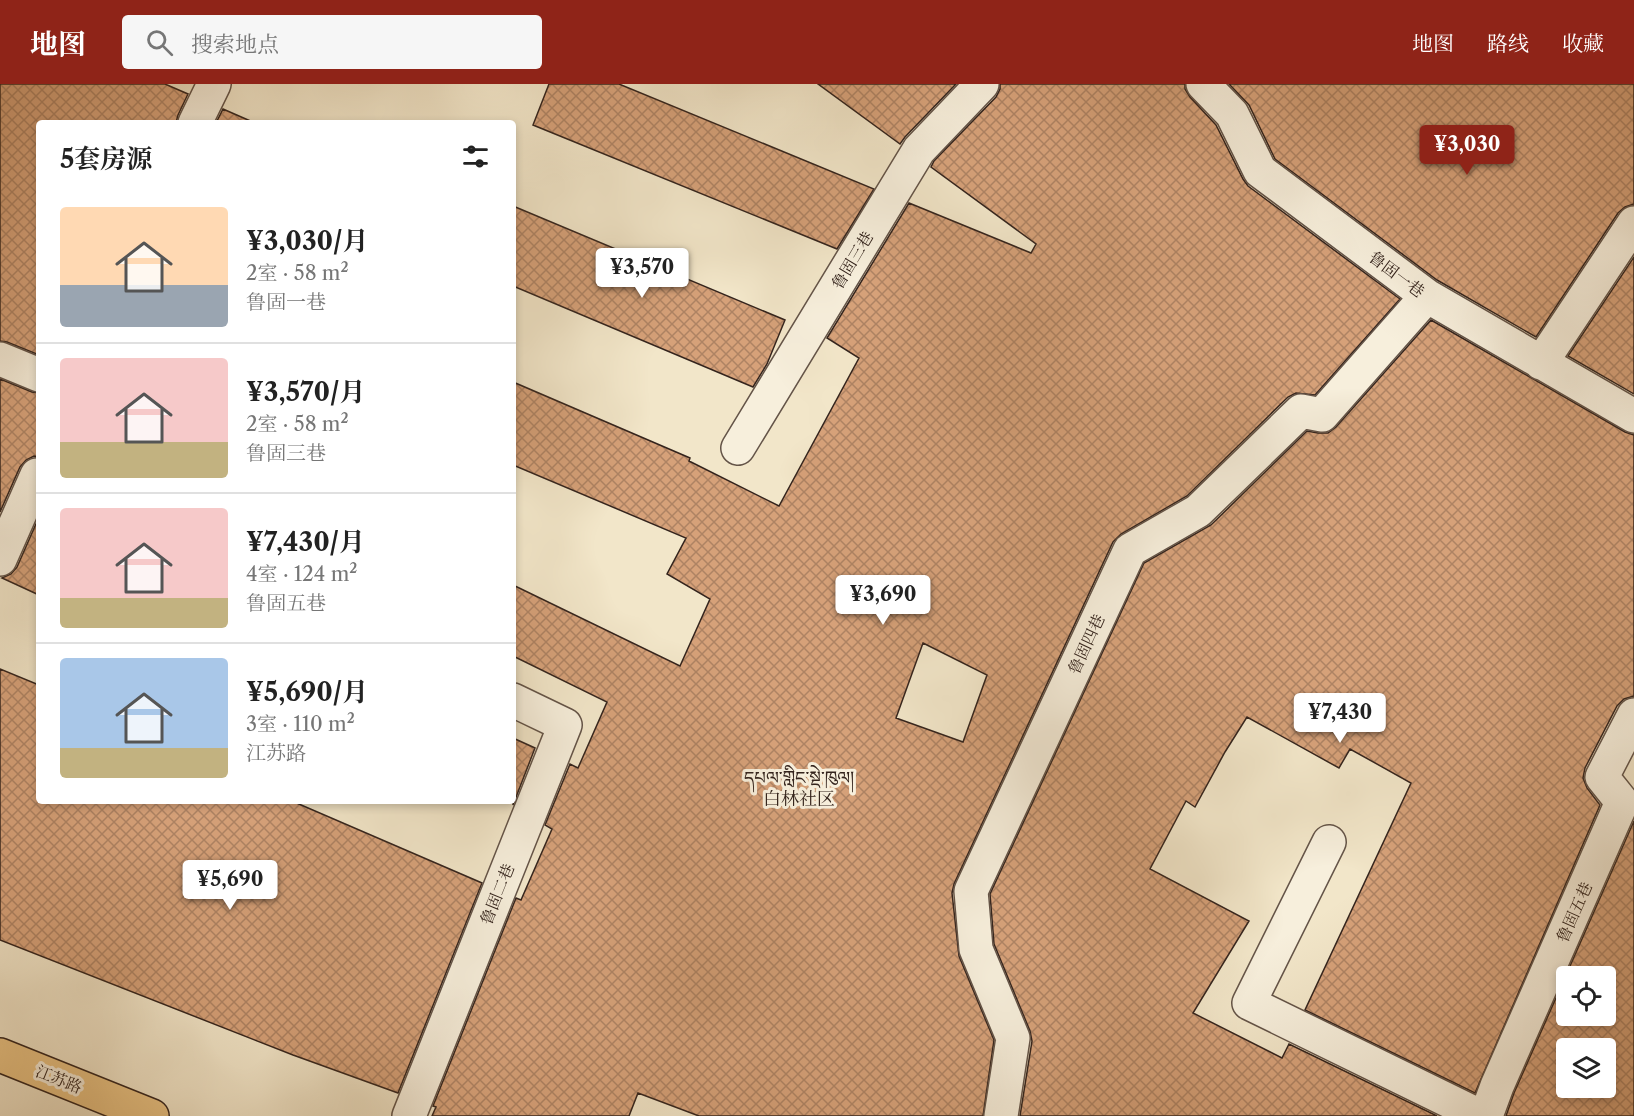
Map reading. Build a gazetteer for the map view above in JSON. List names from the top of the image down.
{
  "streets": {
    "highway": ["江苏路"],
    "street": [
      "鲁固三巷",
      "鲁固一巷",
      "鲁固四巷",
      "鲁固二巷",
      "鲁固五巷"
    ]
  },
  "crossings": [
    ["鲁固一巷", "鲁固四巷"]
  ],
  "districts": ["དཔལ་གླིང་སྡེ་ཁུལ། 白林社区"],
  "page": {
    "header": "地图",
    "search": "搜索地点",
    "nav": ["地图", "路线", "收藏"],
    "heading": "5套房源",
    "price": [
      "¥3,030",
      "¥3,570",
      "¥3,690",
      "¥7,430",
      "¥5,690"
    ],
    "list": [
      {
        "name": "¥3,030/月",
        "note": "2室 · 58 m² · 鲁固一巷"
      },
      {
        "name": "¥3,570/月",
        "note": "2室 · 58 m² · 鲁固三巷"
      },
      {
        "name": "¥7,430/月",
        "note": "4室 · 124 m² · 鲁固五巷"
      },
      {
        "name": "¥5,690/月",
        "note": "3室 · 110 m² · 江苏路"
      }
    ]
  }
}
